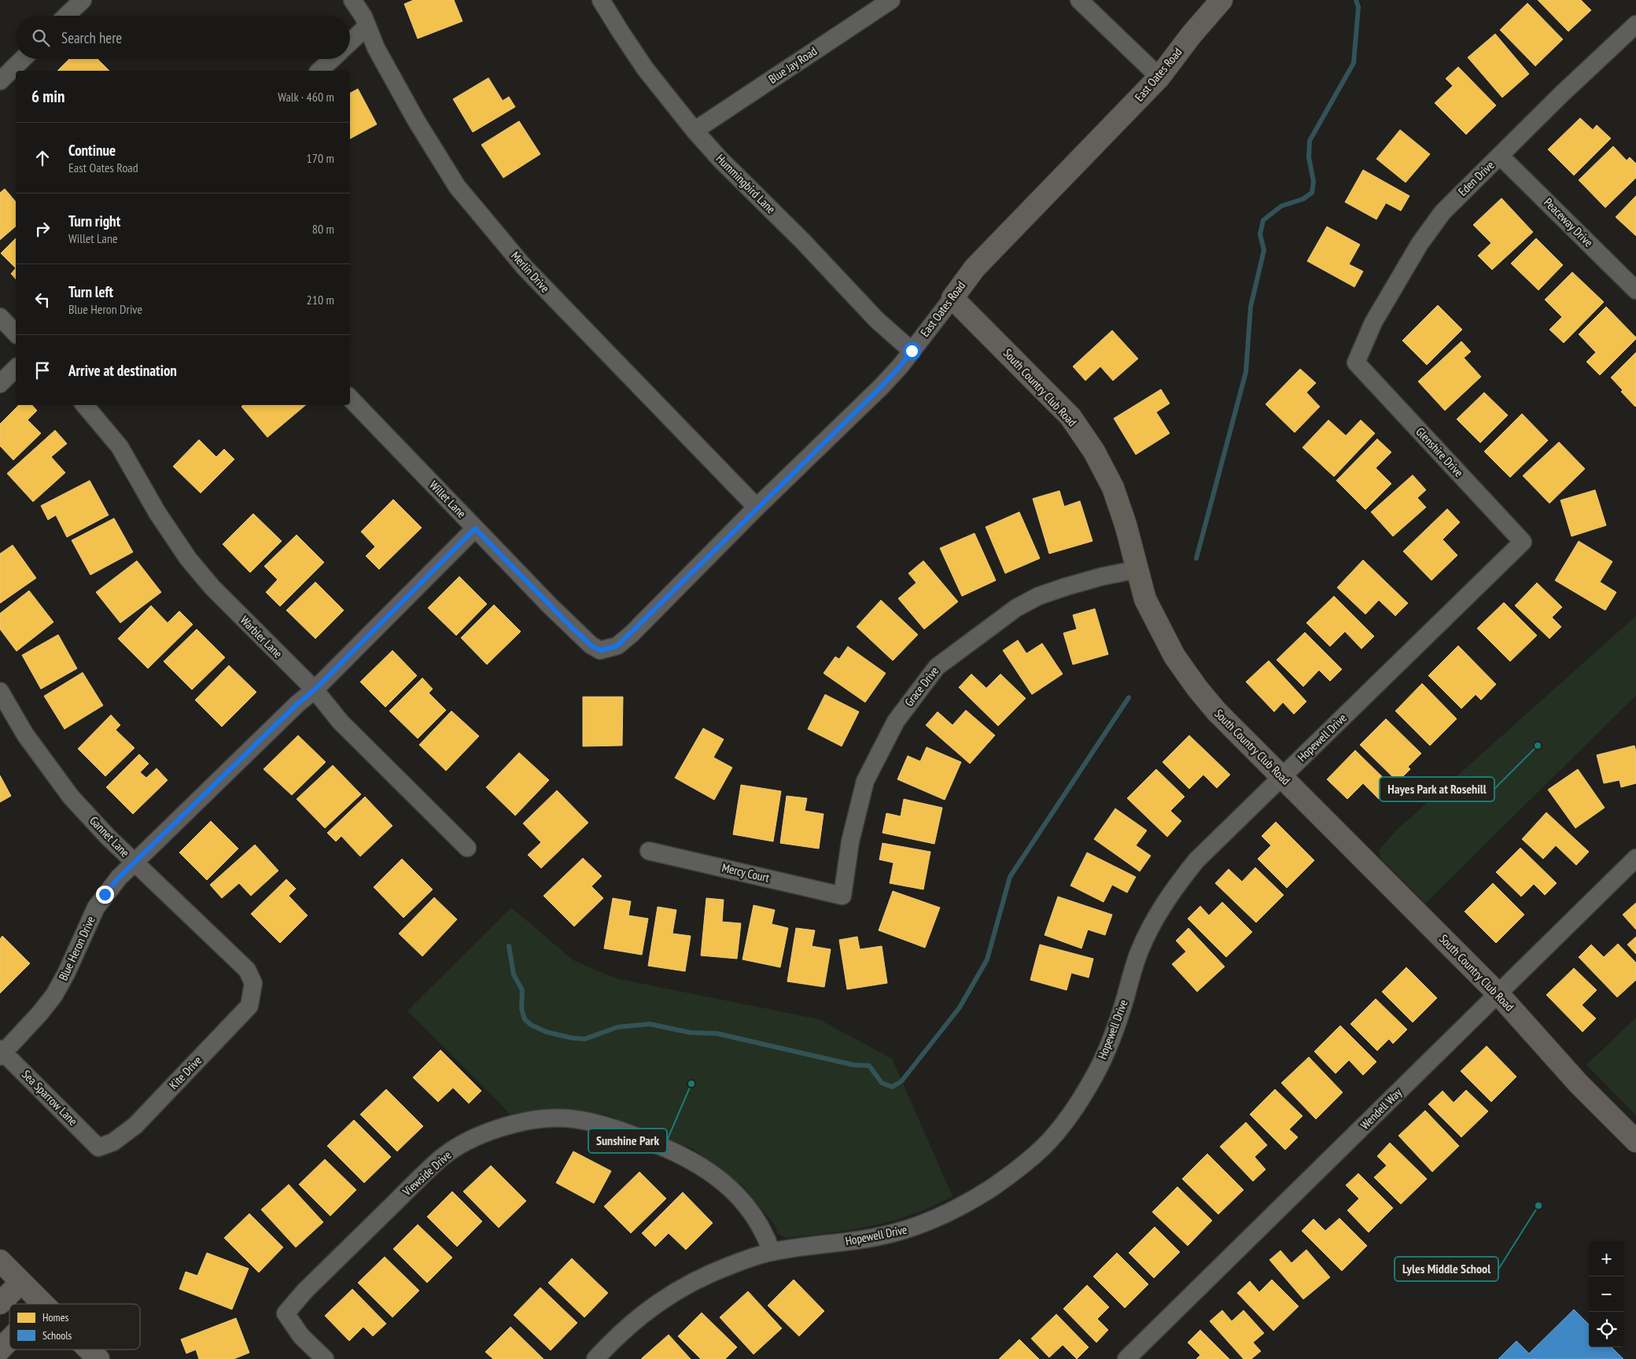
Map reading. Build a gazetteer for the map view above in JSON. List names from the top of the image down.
{
  "streets": {
    "street": [
      "Blue Jay Road",
      "East Oates Road",
      "Eden Drive",
      "Hummingbird Lane",
      "Peaceway Drive",
      "Merlin Drive",
      "South Country Club Road",
      "Glenshire Drive",
      "Willet Lane",
      "Warbler Lane",
      "Grace Drive",
      "Hopewell Drive",
      "Gannet Lane",
      "Mercy Court",
      "Blue Heron Drive",
      "Kite Drive",
      "Sea Sparrow Lane",
      "Wendell Way",
      "Viewside Drive"
    ]
  },
  "crossings": [
    ["Blue Jay Road", "Hummingbird Lane"],
    ["East Oates Road", "Hummingbird Lane"],
    ["East Oates Road", "Merlin Drive"],
    ["East Oates Road", "South Country Club Road"],
    ["East Oates Road", "Willet Lane"],
    ["Eden Drive", "Peaceway Drive"],
    ["Eden Drive", "Glenshire Drive"],
    ["South Country Club Road", "Grace Drive"],
    ["South Country Club Road", "Hopewell Drive"],
    ["South Country Club Road", "Wendell Way"],
    ["Glenshire Drive", "Hopewell Drive"],
    ["Willet Lane", "Blue Heron Drive"],
    ["Warbler Lane", "Blue Heron Drive"],
    ["Grace Drive", "Mercy Court"],
    ["Hopewell Drive", "Viewside Drive"],
    ["Gannet Lane", "Blue Heron Drive"],
    ["Gannet Lane", "Kite Drive"],
    ["Blue Heron Drive", "Sea Sparrow Lane"],
    ["Kite Drive", "Sea Sparrow Lane"]
  ],
  "places": ["Hayes Park at Rosehill", "Sunshine Park", "Lyles Middle School"],
  "legend": ["Homes", "Schools"],
  "page": {
    "search": "Search here",
    "heading": ["6 min", "Walk · 460 m"],
    "list": [
      ["Continue", "East Oates Road", "170 m"],
      ["Turn right", "Willet Lane", "80 m"],
      ["Turn left", "Blue Heron Drive", "210 m"],
      "Arrive at destination"
    ],
    "map_buttons": ["+", "−"]
  }
}
